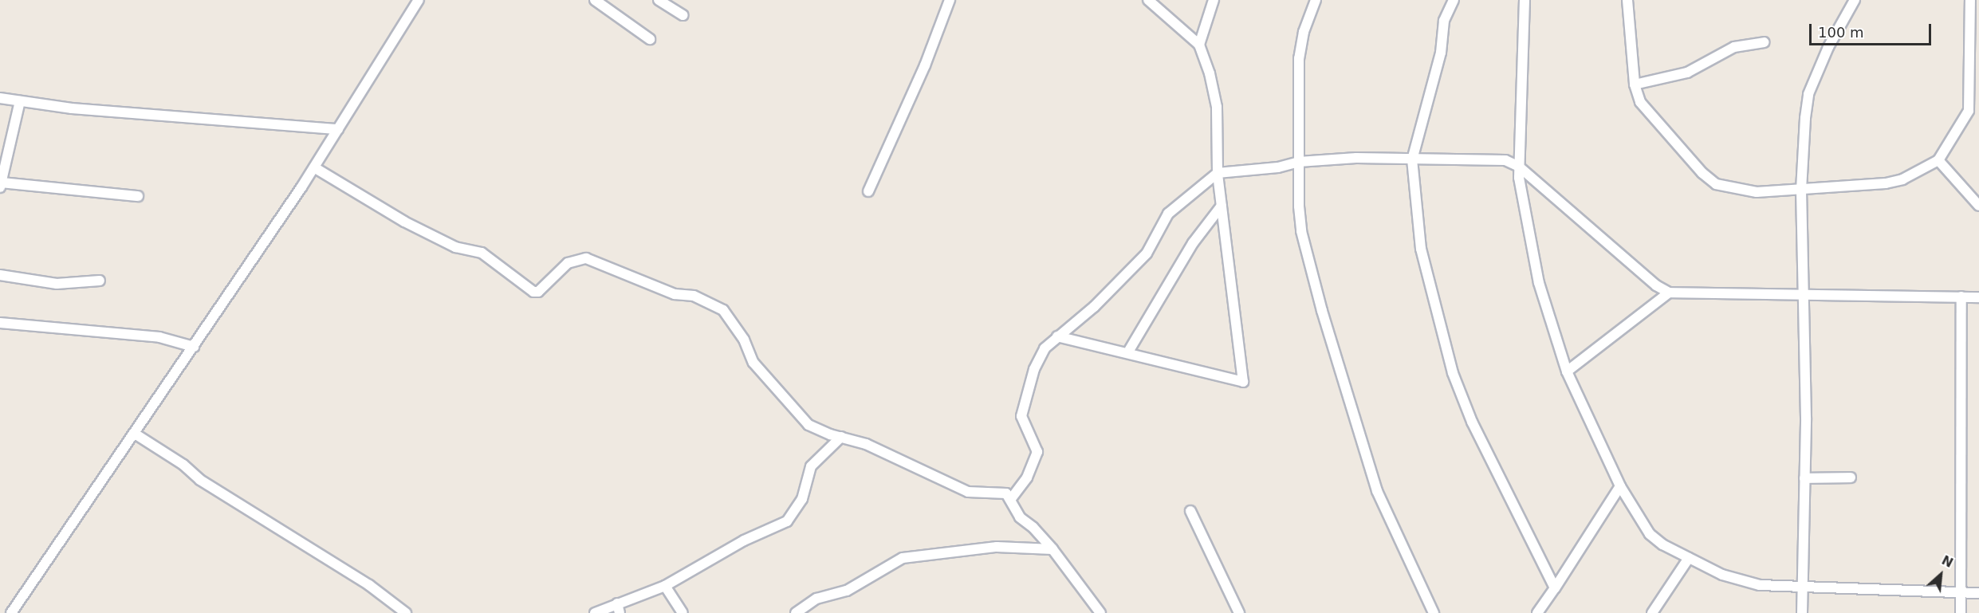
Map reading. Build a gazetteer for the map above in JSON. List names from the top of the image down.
{
  "scale_bar": "100 m",
  "north": "top right"
}
